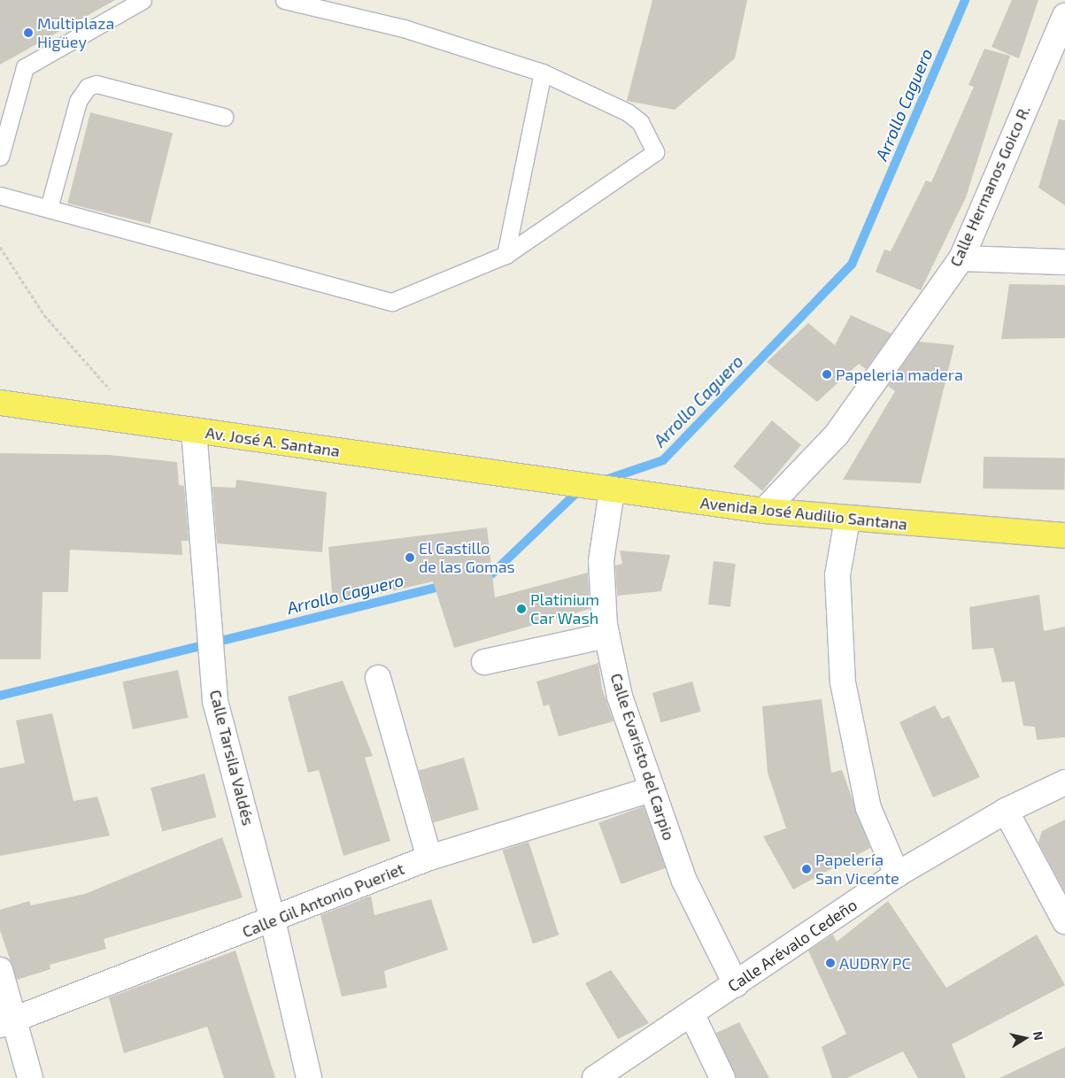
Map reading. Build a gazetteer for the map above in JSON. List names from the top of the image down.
{
  "streets": {
    "main road": ["Av. José A. Santana", "Avenida José Audilio Santana"],
    "street": [
      "Calle Hermanos Goico R.",
      "Calle Evaristo del Carpio",
      "Calle Tarsila Valdés",
      "Calle Gil Antonio Pueriet",
      "Calle Arévalo Cedeño"
    ]
  },
  "crossings": [
    ["Calle Hermanos Goico R.", "Avenida José Audilio Santana"],
    ["Av. José A. Santana", "Avenida José Audilio Santana"],
    ["Av. José A. Santana", "Calle Tarsila Valdés"],
    ["Avenida José Audilio Santana", "Calle Evaristo del Carpio"],
    ["Calle Evaristo del Carpio", "Calle Gil Antonio Pueriet"],
    ["Calle Evaristo del Carpio", "Calle Arévalo Cedeño"],
    ["Calle Tarsila Valdés", "Calle Gil Antonio Pueriet"]
  ],
  "water": ["Arrollo Caguero"],
  "places": [
    "Multiplaza Higüey",
    "Papeleria madera",
    "El Castillo de las Gomas",
    "Platinium Car Wash",
    "Papelería San Vicente",
    "AUDRY PC"
  ],
  "north": "right"
}
